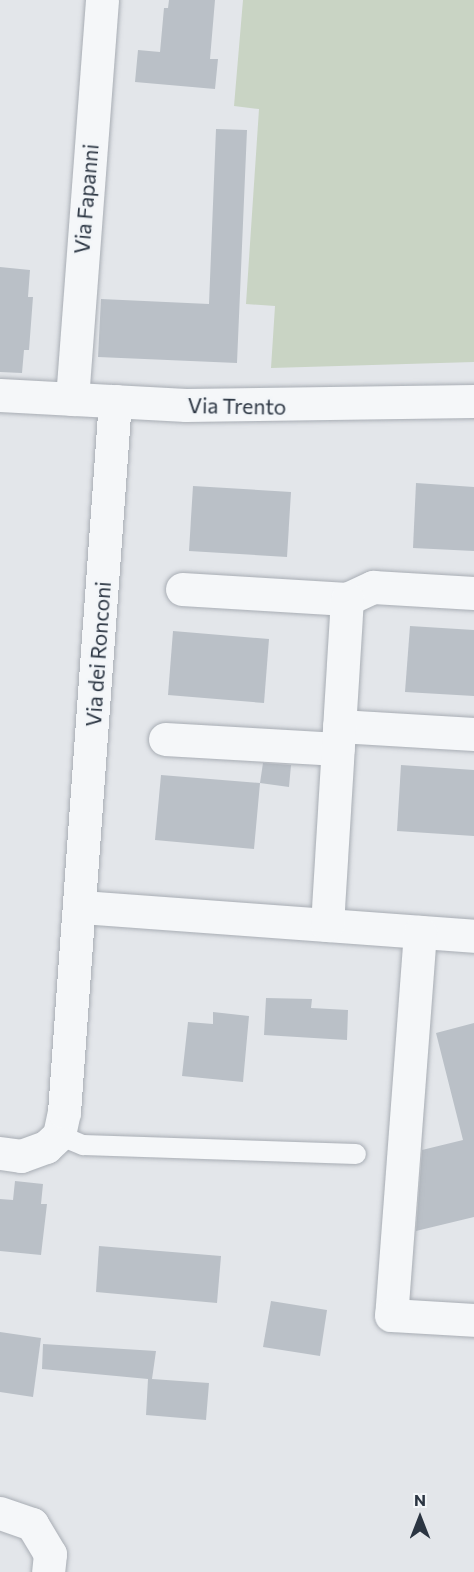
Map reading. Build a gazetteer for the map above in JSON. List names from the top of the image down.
{
  "streets": {
    "street": ["Via Fapanni", "Via Trento", "Via dei Ronconi"]
  },
  "crossings": [
    ["Via Fapanni", "Via Trento"],
    ["Via Trento", "Via dei Ronconi"]
  ],
  "north": "top"
}
